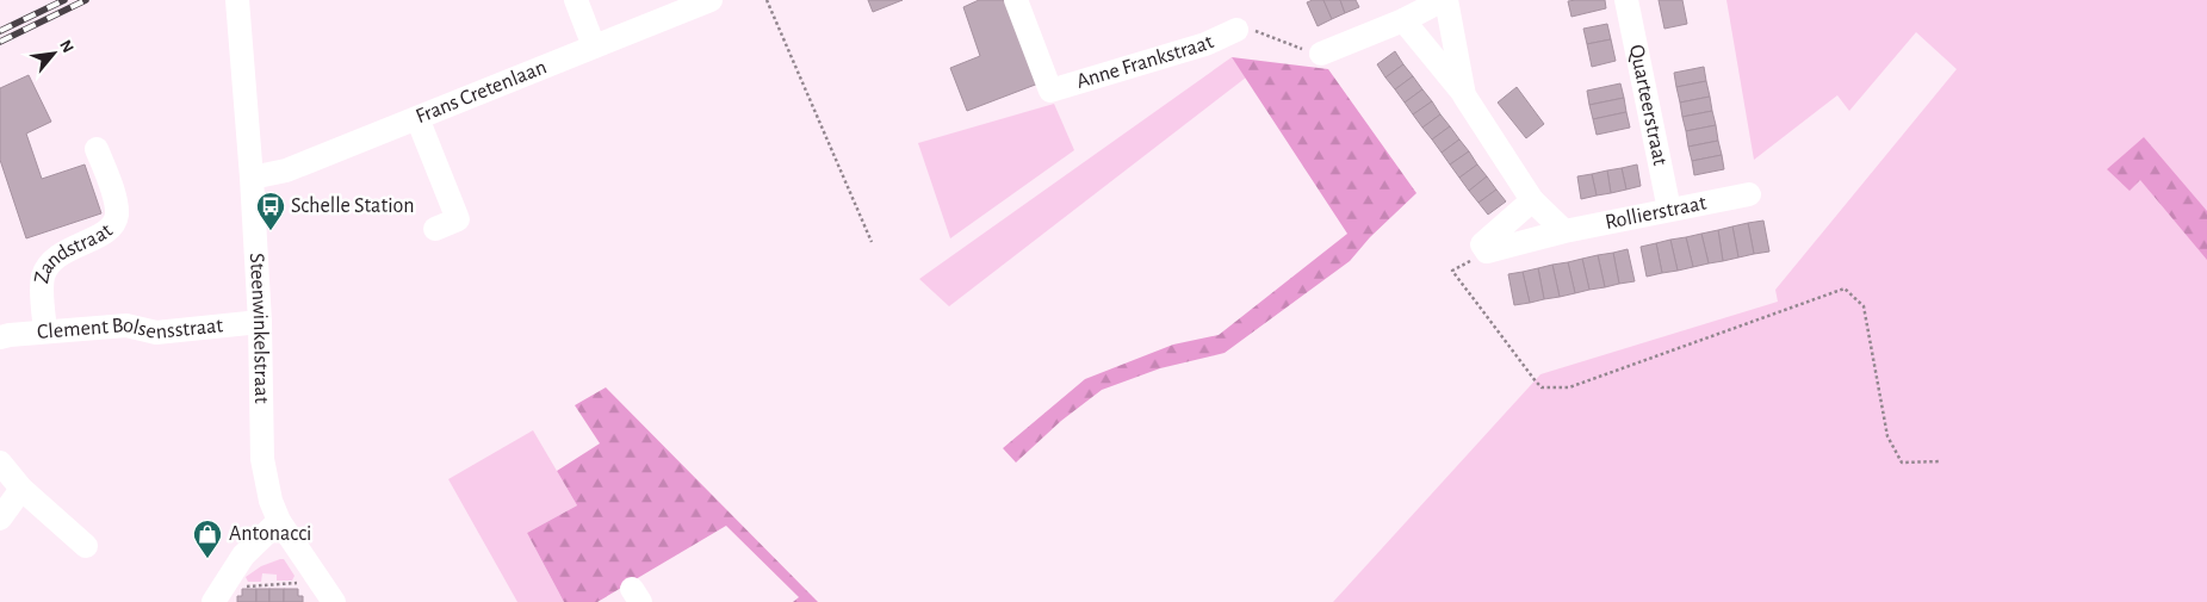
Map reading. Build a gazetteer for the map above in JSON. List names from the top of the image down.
{
  "streets": {
    "street": [
      "Anne Frankstraat",
      "Frans Cretenlaan",
      "Quarteerstraat",
      "Rollierstraat",
      "Zandstraat",
      "Steenwinkelstraat",
      "Clement Bolsensstraat"
    ]
  },
  "crossings": [
    ["Frans Cretenlaan", "Steenwinkelstraat"],
    ["Quarteerstraat", "Rollierstraat"],
    ["Zandstraat", "Clement Bolsensstraat"],
    ["Steenwinkelstraat", "Clement Bolsensstraat"]
  ],
  "places": {
    "bus stop": ["Schelle Station"],
    "shop": ["Antonacci"]
  },
  "north": "top right"
}
